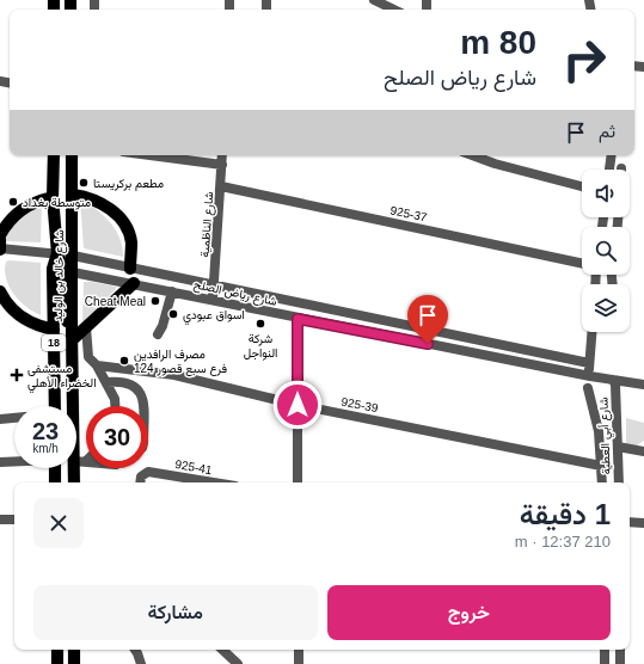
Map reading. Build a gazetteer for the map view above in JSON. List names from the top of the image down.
{
  "streets": {
    "main road": ["شارع خالد بن الوليد", "18"],
    "street": [
      "925-37",
      "شارع الناظمية",
      "شارع رياض الصلح",
      "925-39",
      "شارع أبي العطية",
      "925-41"
    ]
  },
  "crossings": [
    ["925-37", "شارع الناظمية"],
    ["شارع الناظمية", "شارع رياض الصلح"],
    ["شارع خالد بن الوليد", "شارع رياض الصلح"],
    ["شارع رياض الصلح", "شارع أبي العطية"],
    ["925-39", "شارع أبي العطية"]
  ],
  "places": {
    "other": [
      "مطعم بركريستا",
      "متوسطة بغداد",
      "Cheat Meal",
      "اسواق عبودي",
      "شركة النواجل",
      "مصرف الرافدين فرع سبع قصور 124"
    ],
    "health": ["مستشفى الخضراء الأهلي"]
  },
  "page": {
    "turn": ["80 m", "شارع رياض الصلح"],
    "then": "ثم",
    "speed": "23 km/h",
    "limit": "30",
    "heading": ["1 دقيقة", "210 m · 12:37"],
    "buttons": ["خروج", "مشاركة"]
  }
}
